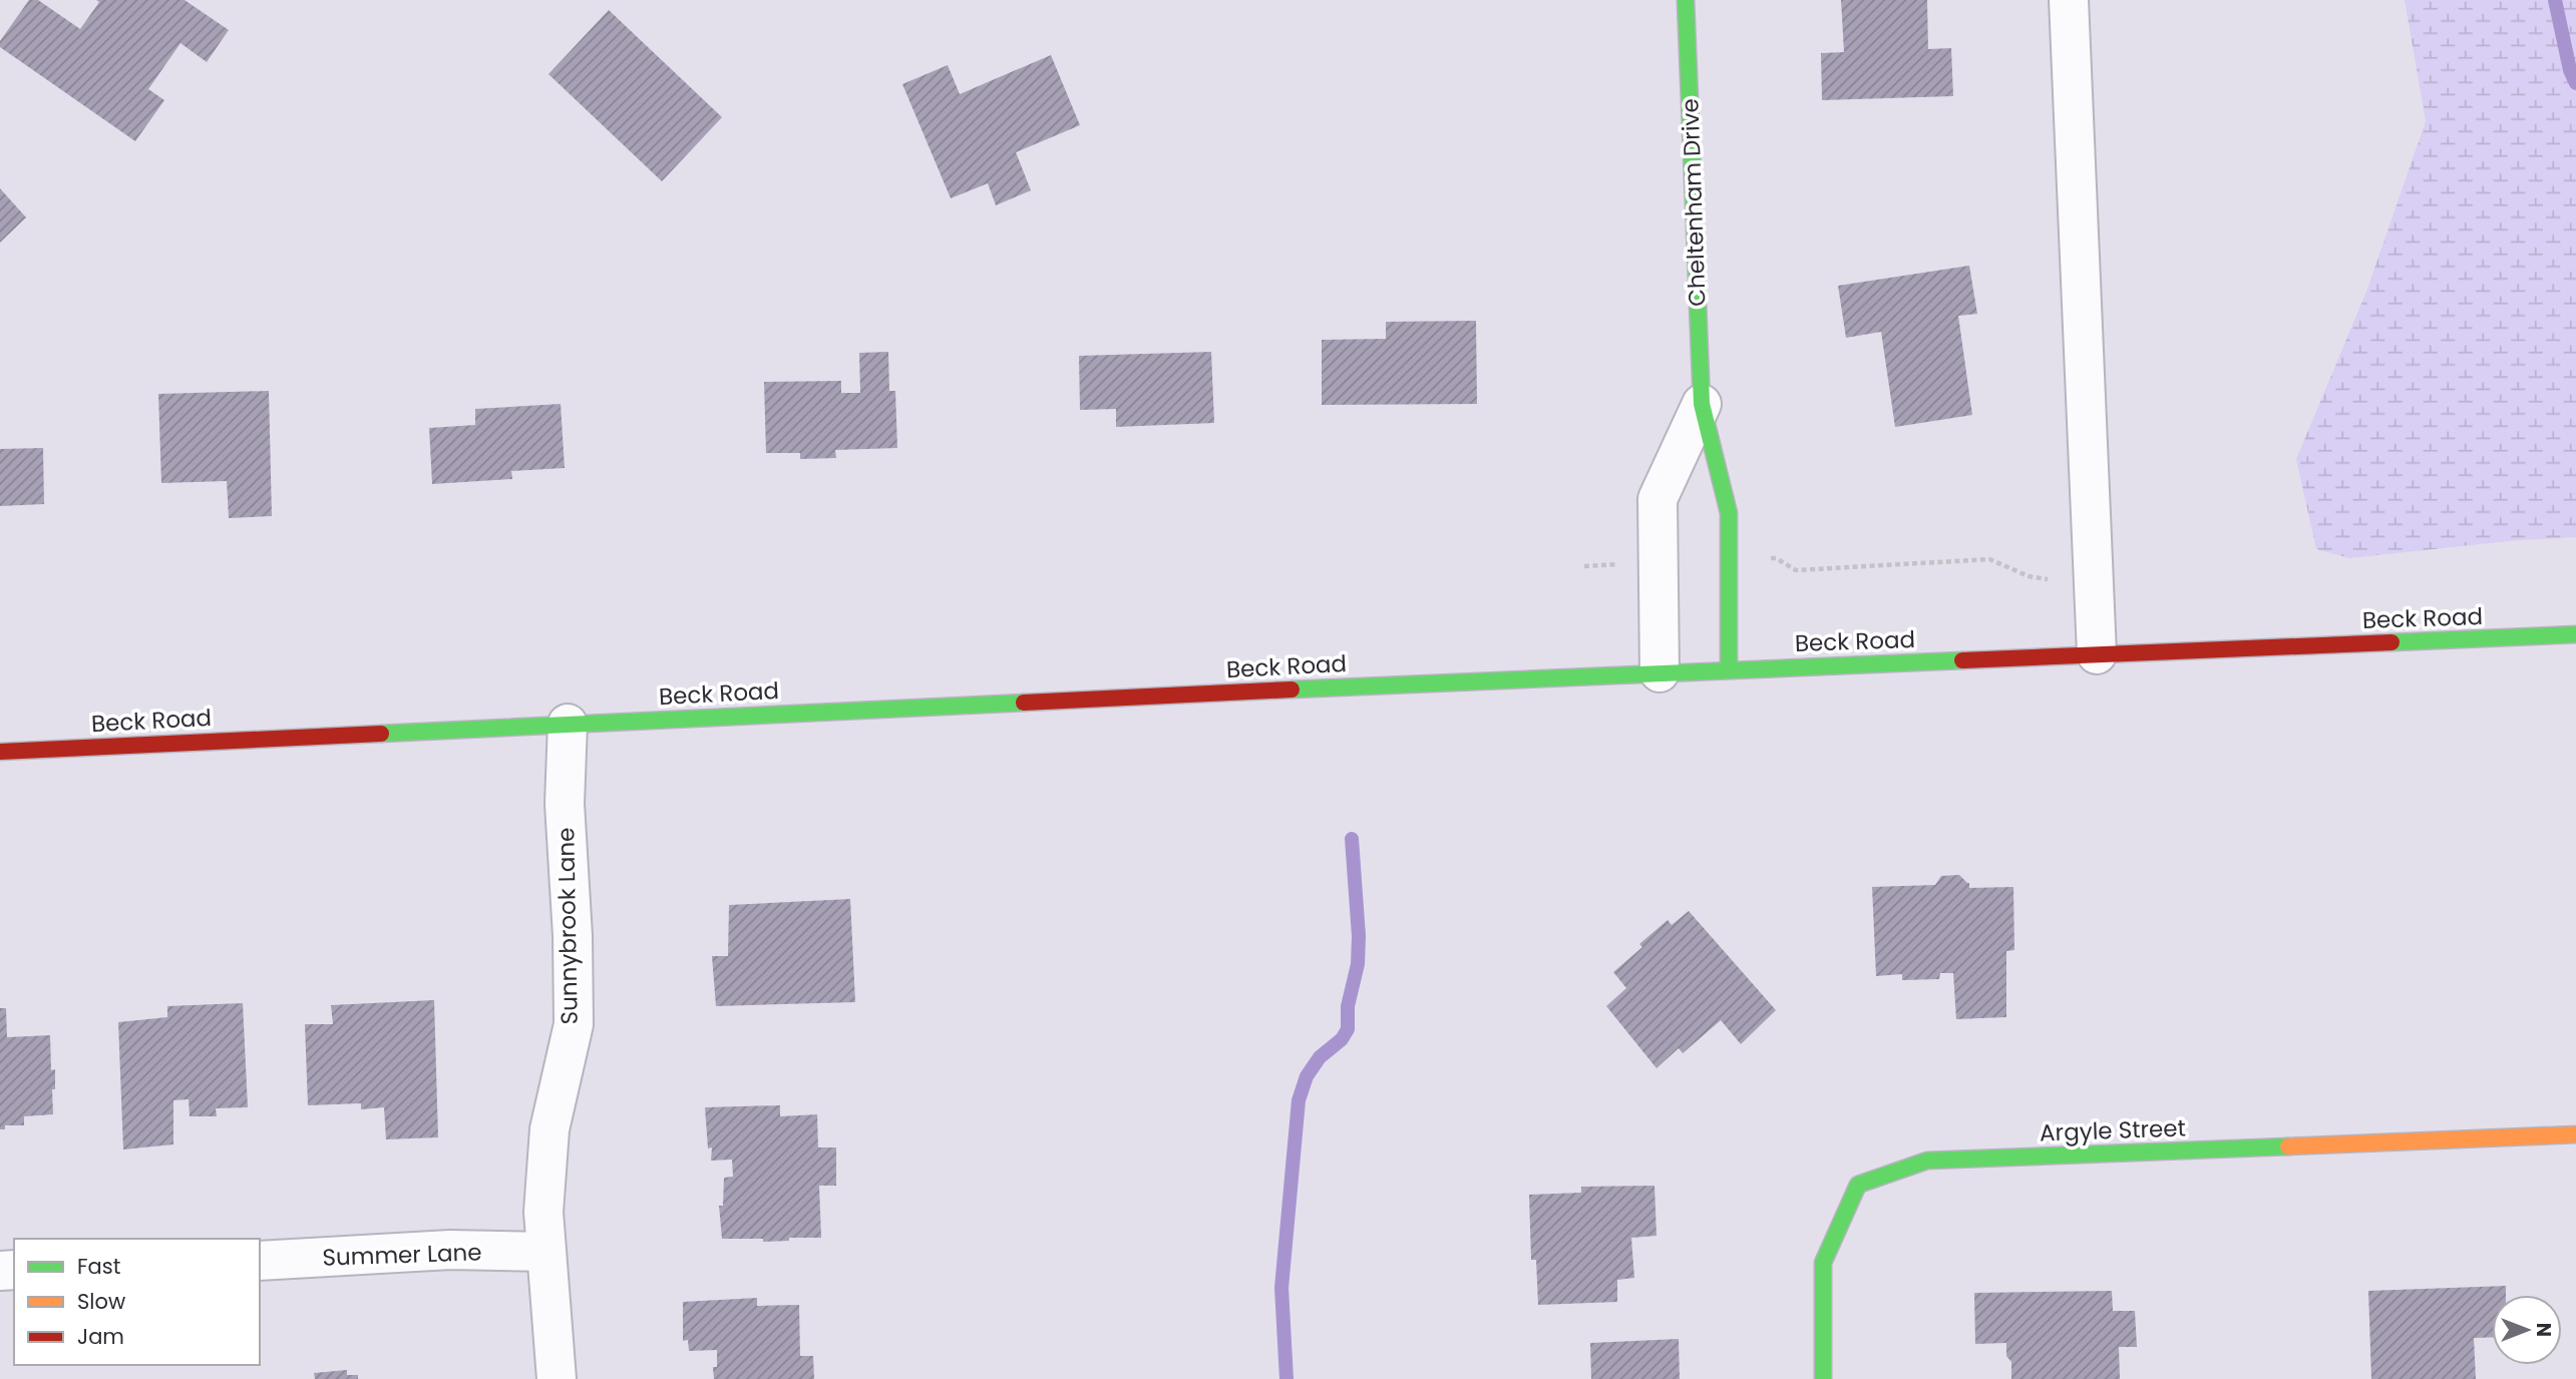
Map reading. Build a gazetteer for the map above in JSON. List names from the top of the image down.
{
  "streets": {
    "main road": ["Cheltenham Drive", "Beck Road", "Argyle Street"],
    "street": ["Sunnybrook Lane", "Summer Lane"]
  },
  "crossings": [
    ["Cheltenham Drive", "Beck Road"],
    ["Beck Road", "Sunnybrook Lane"],
    ["Sunnybrook Lane", "Summer Lane"]
  ],
  "legend": ["Fast", "Slow", "Jam"],
  "north": "right"
}
